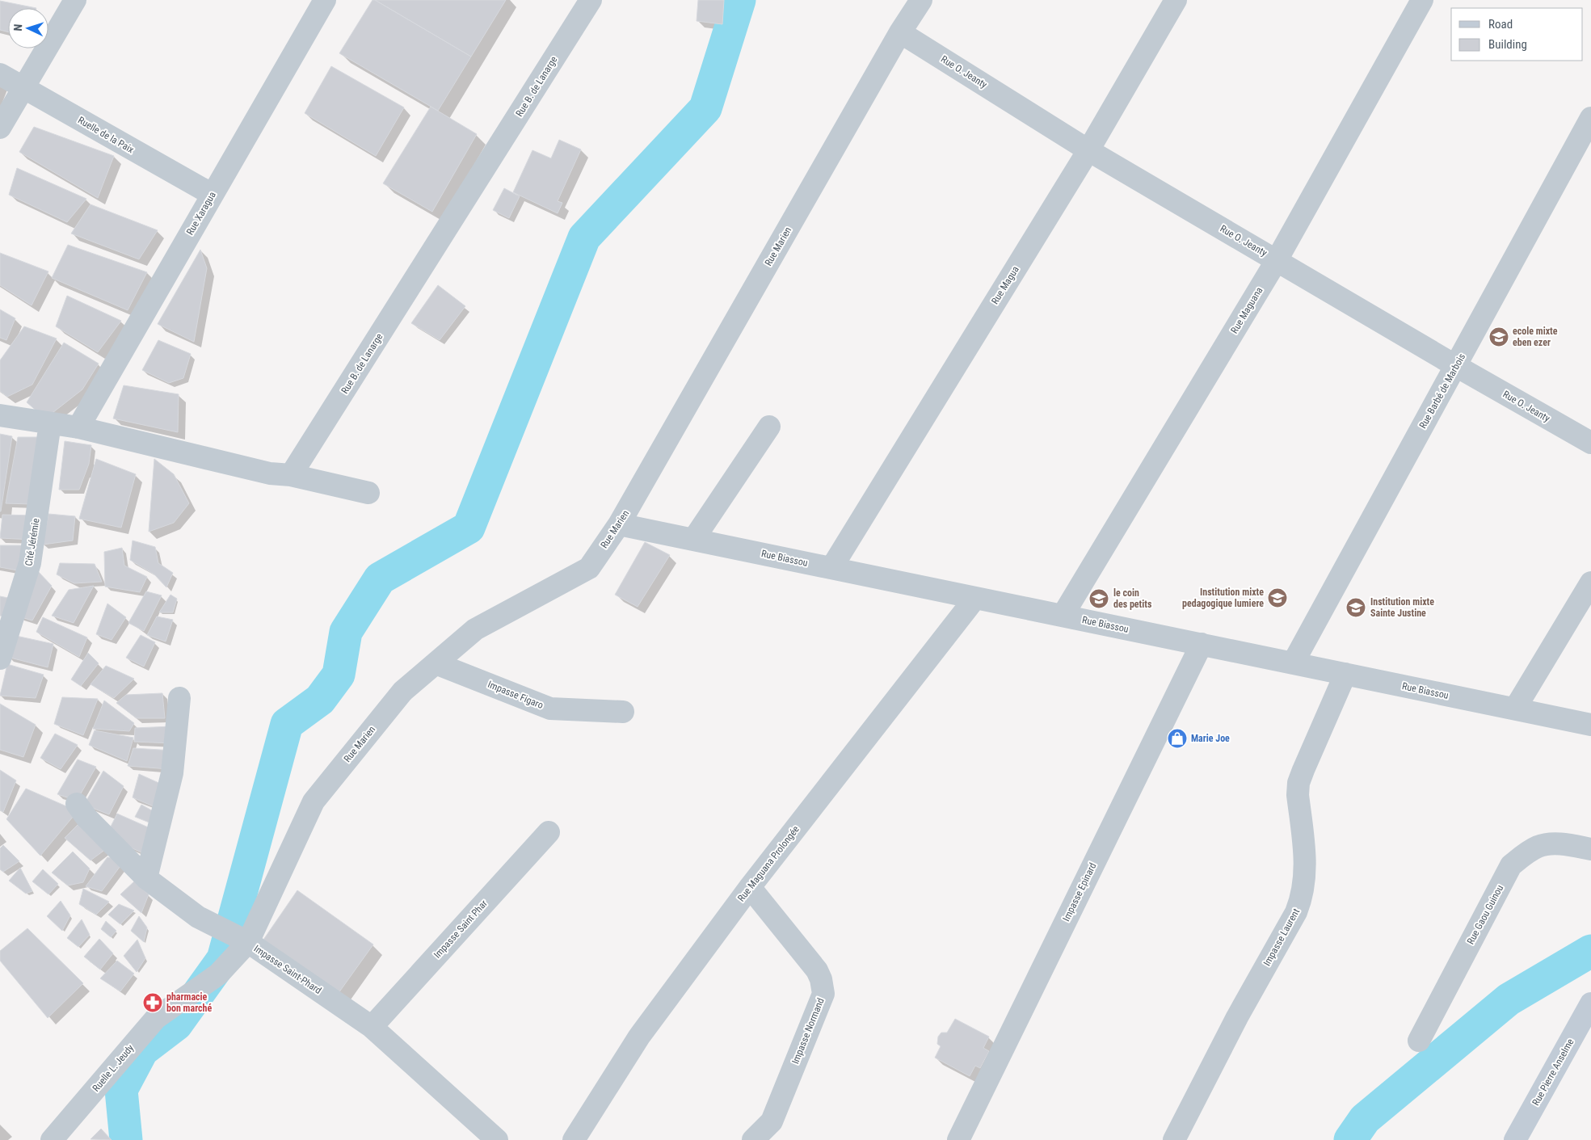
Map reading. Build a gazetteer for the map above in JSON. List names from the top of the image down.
{
  "streets": {
    "street": [
      "Rue O. Jeanty",
      "Rue B. de Lanarge",
      "Ruelle de la Paix",
      "Rue Xaragua",
      "Rue Marien",
      "Rue Magua",
      "Rue Maguana",
      "Rue Barbé de Marbois",
      "Cité Jérémie",
      "Rue Biassou",
      "Impasse Figaro",
      "Rue Maguana Prolongée",
      "Impasse Epinard",
      "Rue Gaou Guinou",
      "Impasse Saint Phar",
      "Impasse Laurent",
      "Impasse Saint-Phard",
      "Impasse Normand",
      "Ruelle L. Jeudy",
      "Rue Pierre Anselme"
    ]
  },
  "crossings": [
    ["Rue O. Jeanty", "Rue Marien"],
    ["Rue O. Jeanty", "Rue Magua"],
    ["Rue O. Jeanty", "Rue Maguana"],
    ["Rue O. Jeanty", "Rue Barbé de Marbois"],
    ["Ruelle de la Paix", "Rue Xaragua"],
    ["Rue Marien", "Rue Biassou"],
    ["Rue Marien", "Impasse Figaro"],
    ["Rue Marien", "Impasse Saint-Phard"],
    ["Rue Marien", "Ruelle L. Jeudy"],
    ["Rue Magua", "Rue Biassou"],
    ["Rue Maguana", "Rue Biassou"],
    ["Rue Barbé de Marbois", "Rue Biassou"],
    ["Rue Biassou", "Rue Maguana Prolongée"],
    ["Rue Biassou", "Impasse Epinard"],
    ["Rue Biassou", "Impasse Laurent"],
    ["Rue Maguana Prolongée", "Impasse Normand"],
    ["Impasse Saint Phar", "Impasse Saint-Phard"]
  ],
  "places": {
    "school or university": [
      "ecole mixte eben ezer",
      "Institution mixte pedagogique lumiere",
      "le coin des petits",
      "Institution mixte Sainte Justine"
    ],
    "shop": ["Marie Joe"],
    "pharmacy": ["pharmacie bon marché"]
  },
  "legend": ["Road", "Building"],
  "north": "left"
}
